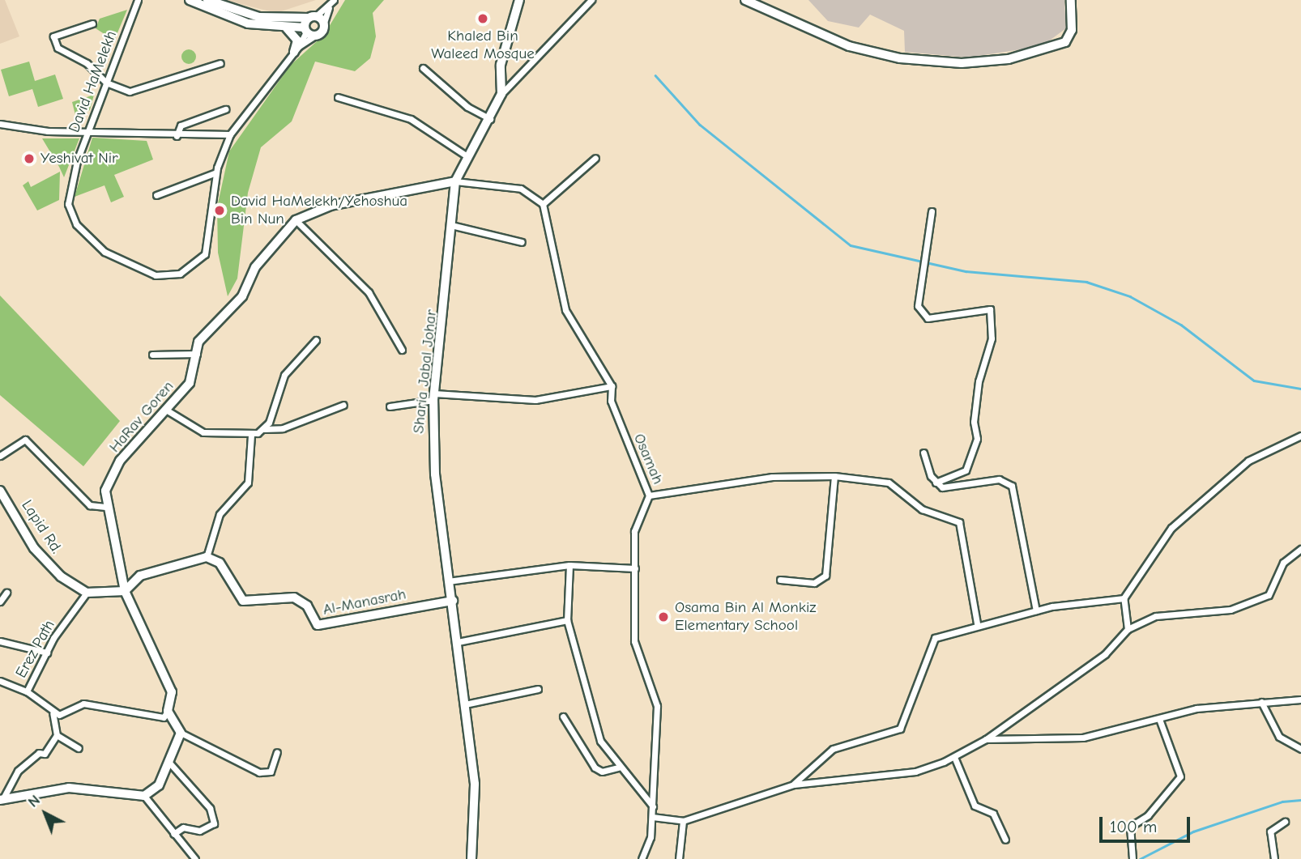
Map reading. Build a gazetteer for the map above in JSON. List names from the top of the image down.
{
  "streets": {
    "street": [
      "David HaMelekh",
      "Sharia Jabal Johar",
      "HaRav Goren",
      "Osamah",
      "Lapid Rd.",
      "Al-Manasrah",
      "Erez Path"
    ]
  },
  "crossings": [
    ["Sharia Jabal Johar", "HaRav Goren"],
    ["Sharia Jabal Johar", "Al-Manasrah"],
    ["Lapid Rd.", "Erez Path"]
  ],
  "places": [
    "Khaled Bin Waleed Mosque",
    "Yeshivat Nir",
    "David HaMelekh/Yehoshua Bin Nun",
    "Osama Bin Al Monkiz Elementary School"
  ],
  "scale_bar": "100 m",
  "north": "top left"
}
